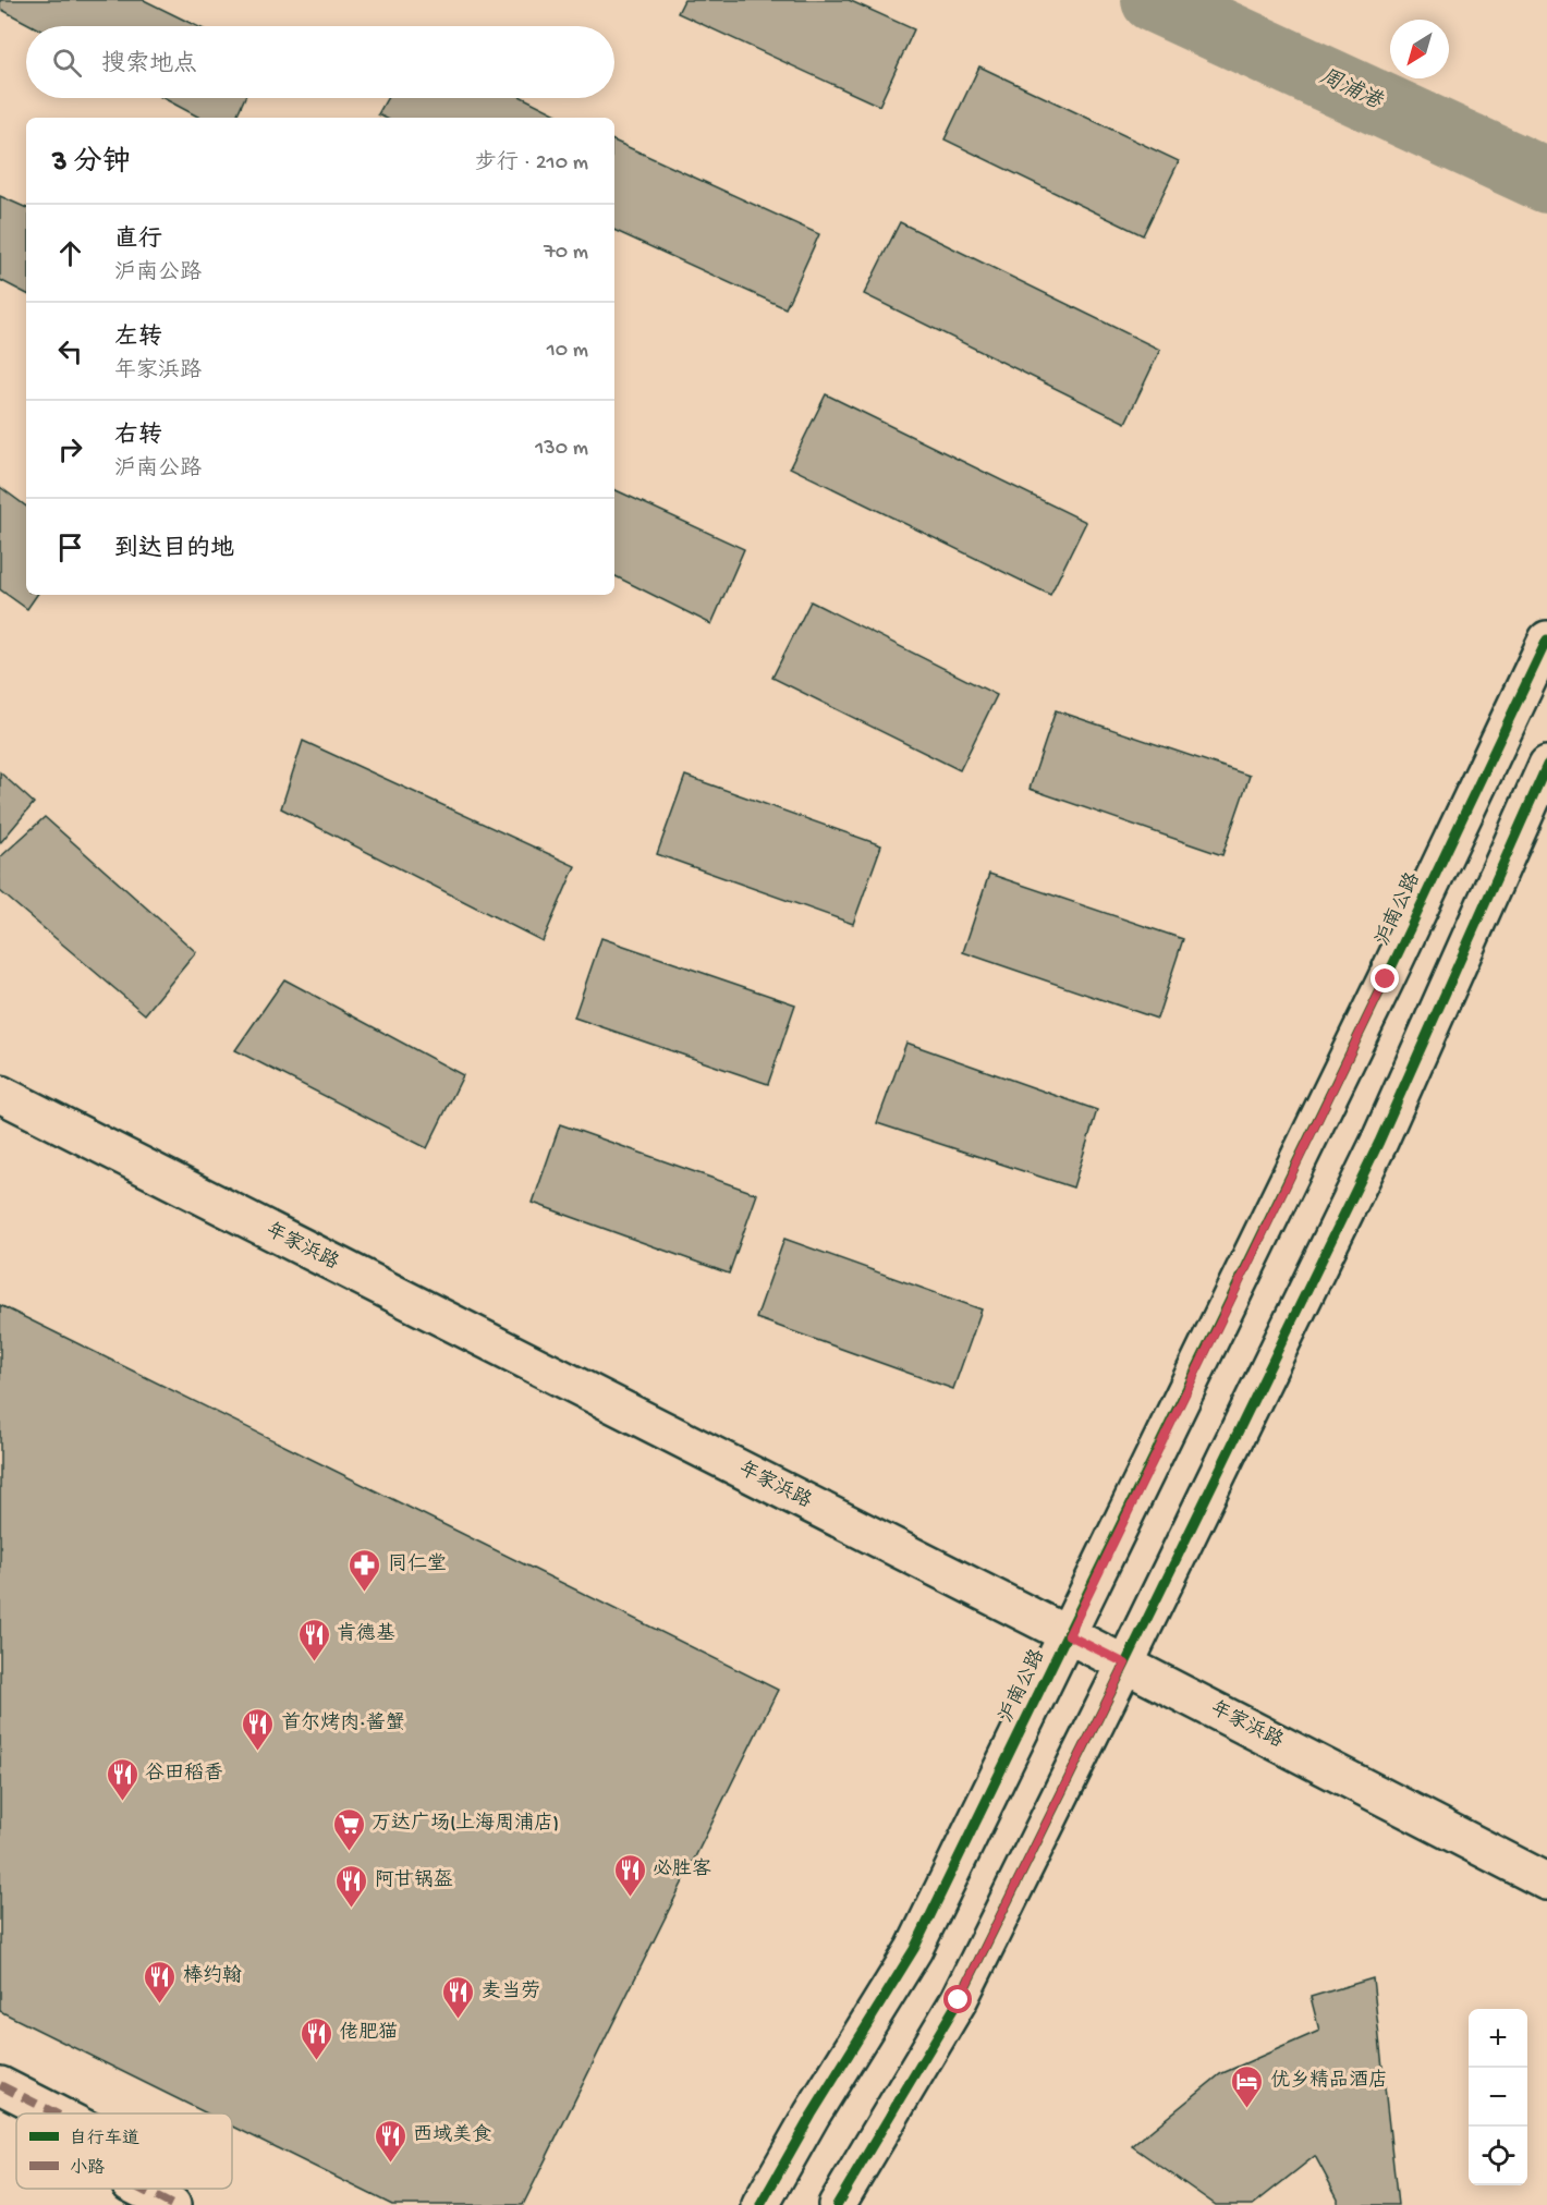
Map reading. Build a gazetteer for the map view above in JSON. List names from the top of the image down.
{
  "streets": {
    "main road": ["沪南公路", "年家浜路"]
  },
  "crossings": [
    ["沪南公路", "年家浜路"]
  ],
  "water": ["周浦港"],
  "places": {
    "pharmacy": ["同仁堂"],
    "restaurant": [
      "肯德基",
      "首尔烤肉·酱蟹",
      "谷田稻香",
      "必胜客",
      "阿甘锅盔",
      "棒约翰",
      "麦当劳",
      "佬肥猫",
      "西域美食"
    ],
    "supermarket": ["万达广场(上海周浦店)"],
    "hotel": ["优乡精品酒店"]
  },
  "legend": ["自行车道", "小路"],
  "north": "bottom left",
  "page": {
    "search": "搜索地点",
    "heading": ["3 分钟", "步行 · 210 m"],
    "list": [
      ["直行", "沪南公路", "70 m"],
      ["左转", "年家浜路", "10 m"],
      ["右转", "沪南公路", "130 m"],
      "到达目的地"
    ],
    "map_buttons": ["+", "−"]
  }
}
